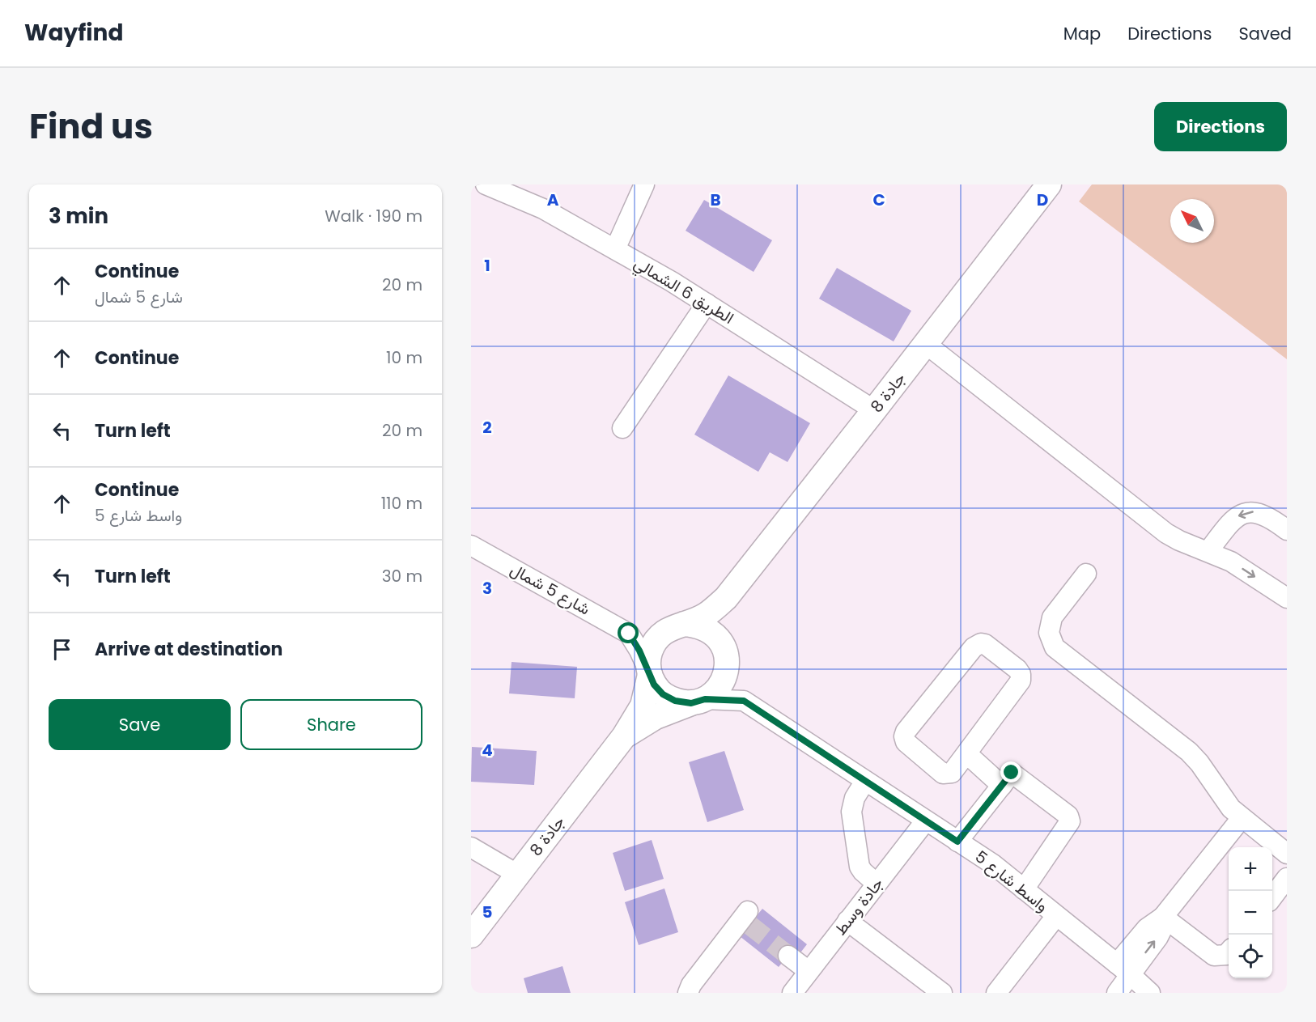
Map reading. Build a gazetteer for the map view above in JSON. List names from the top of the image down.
{
  "streets": {
    "main road": ["جادة 8"],
    "street": [
      "الطريق 6 الشمالي",
      "شارع 5 شمال",
      "واسط شارع 5",
      "جادة وسط"
    ]
  },
  "crossings": [
    ["الطريق 6 الشمالي", "جادة 8"],
    ["واسط شارع 5", "جادة وسط"]
  ],
  "north": "top left",
  "page": {
    "header": "Wayfind",
    "nav": ["Map", "Directions", "Saved"],
    "title": "Find us",
    "buttons": [
      "Directions",
      ["Save", "Share"]
    ],
    "heading": ["3 min", "Walk · 190 m"],
    "list": [
      ["Continue", "شارع 5 شمال", "20 m"],
      ["Continue", "10 m"],
      ["Turn left", "20 m"],
      ["Continue", "واسط شارع 5", "110 m"],
      ["Turn left", "30 m"],
      "Arrive at destination"
    ],
    "map_buttons": ["+", "−"]
  },
  "grid": {
    "columns": [
      "A",
      "B",
      "C",
      "D"
    ],
    "rows": [
      "1",
      "2",
      "3",
      "4",
      "5"
    ]
  }
}
